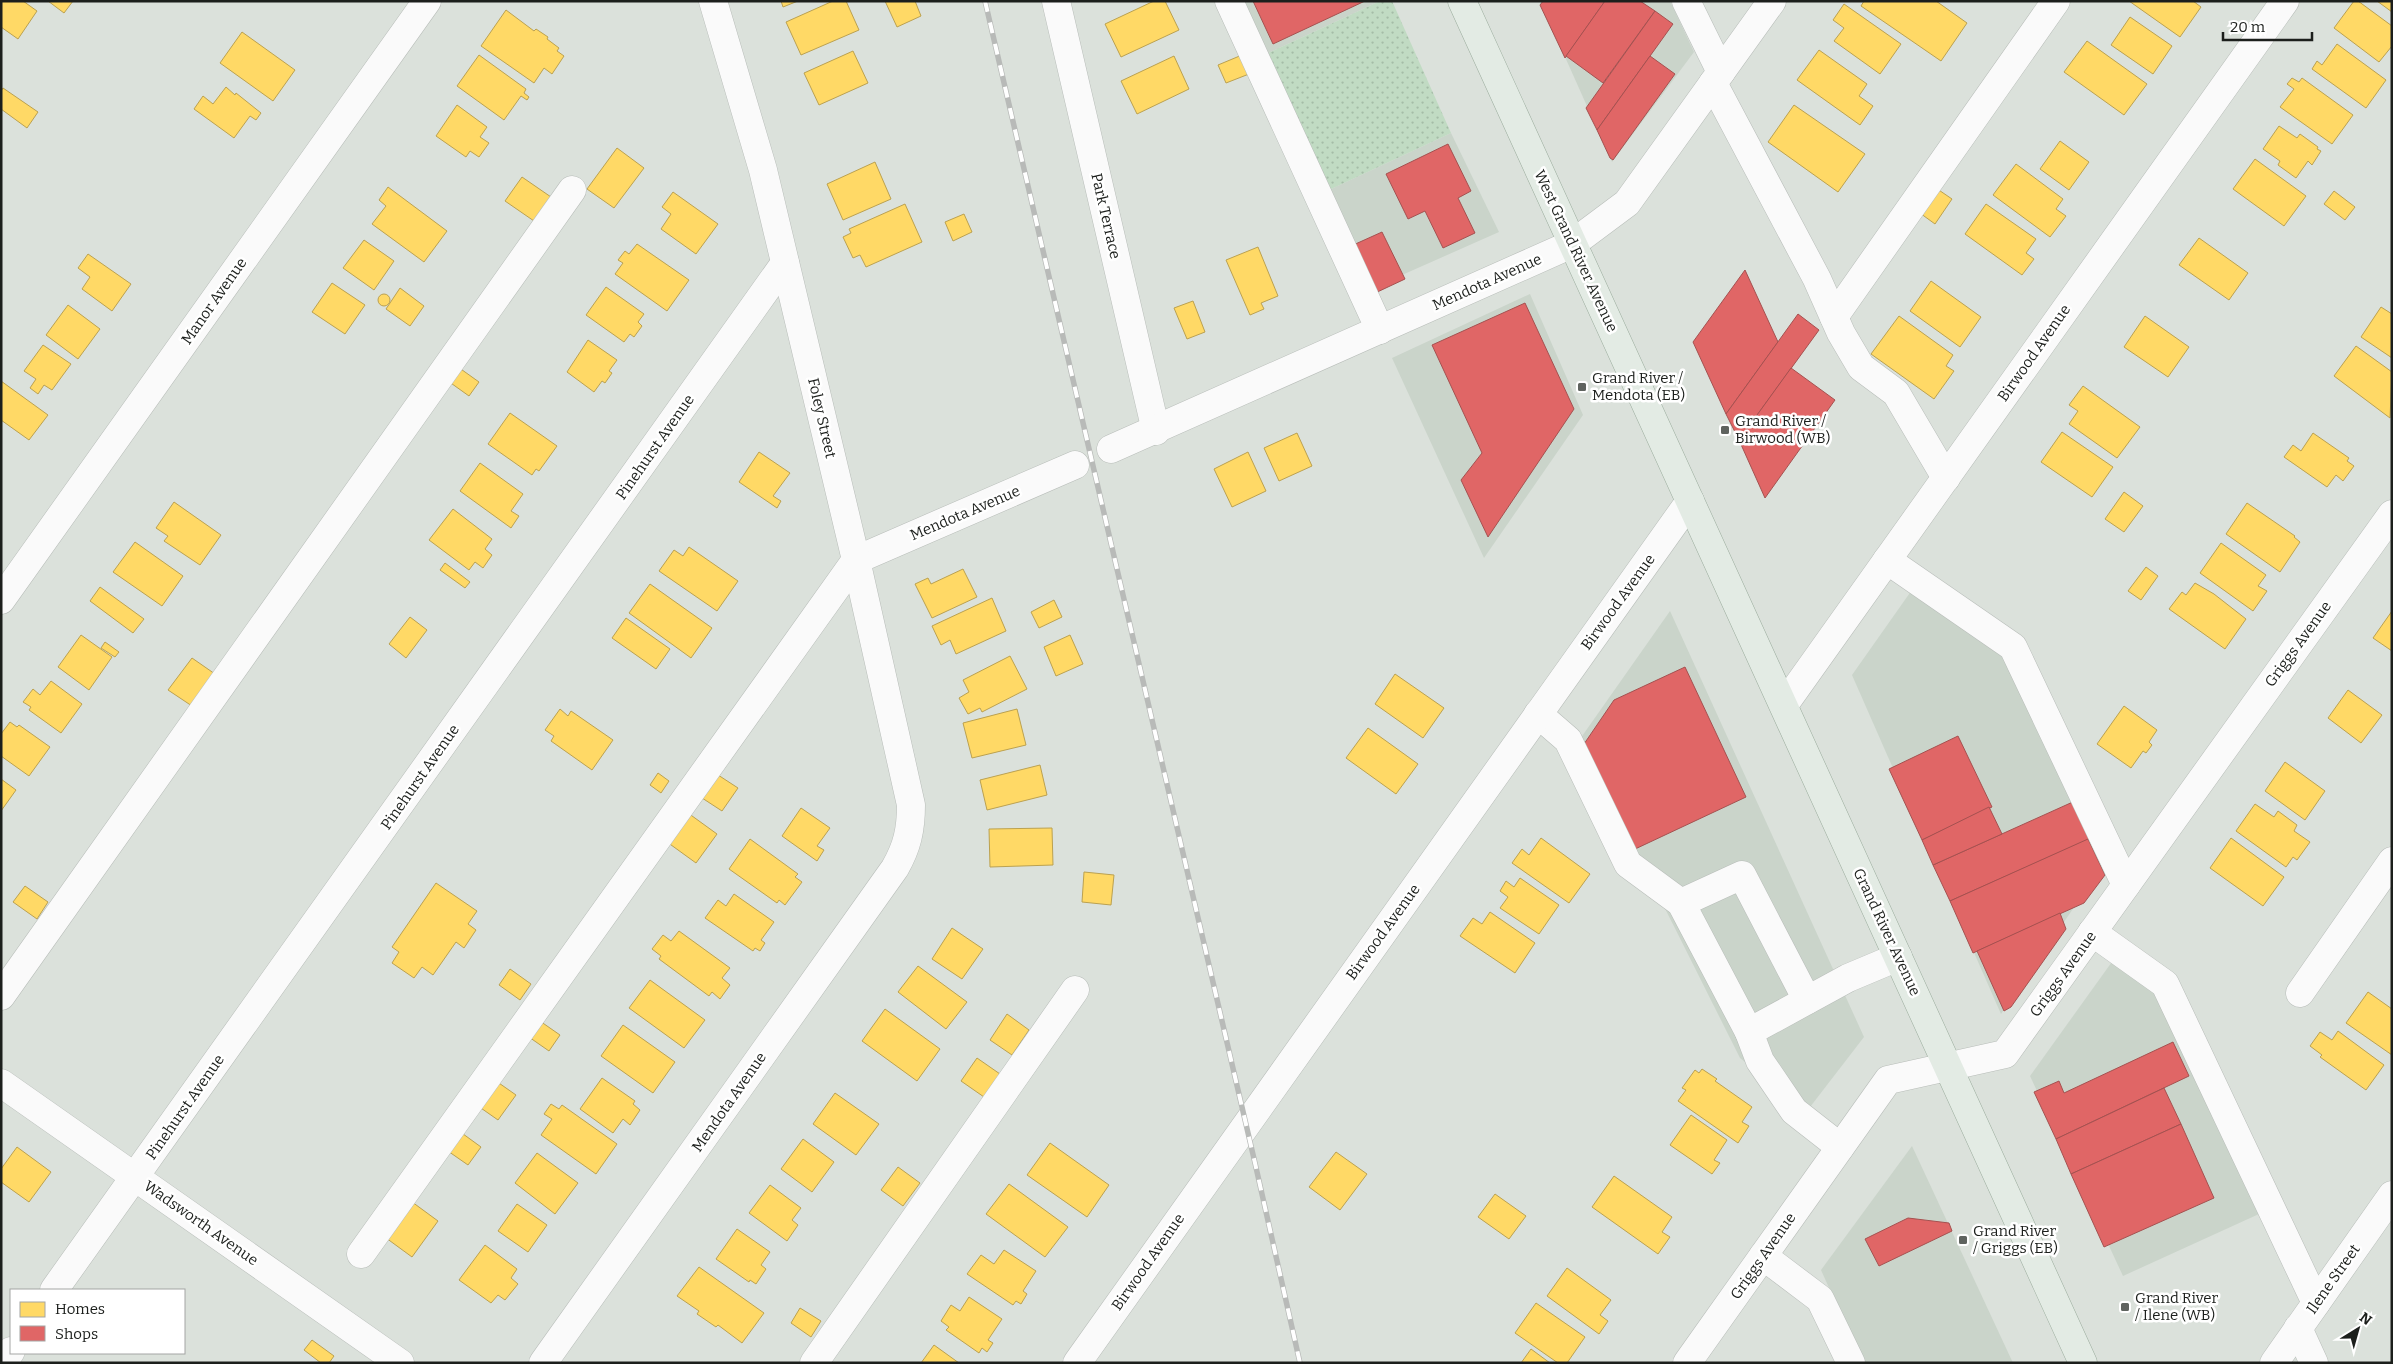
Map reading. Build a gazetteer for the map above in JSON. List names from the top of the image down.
{
  "streets": {
    "main road": ["West Grand River Avenue", "Grand River Avenue"],
    "street": [
      "Park Terrace",
      "Mendota Avenue",
      "Manor Avenue",
      "Birwood Avenue",
      "Foley Street",
      "Pinehurst Avenue",
      "Griggs Avenue",
      "Wadsworth Avenue",
      "Ilene Street"
    ]
  },
  "crossings": [
    ["Park Terrace", "Mendota Avenue"],
    ["West Grand River Avenue", "Mendota Avenue"],
    ["West Grand River Avenue", "Birwood Avenue"],
    ["West Grand River Avenue", "Grand River Avenue"],
    ["Mendota Avenue", "Foley Street"],
    ["Birwood Avenue", "Grand River Avenue"],
    ["Foley Street", "Pinehurst Avenue"],
    ["Pinehurst Avenue", "Wadsworth Avenue"],
    ["Griggs Avenue", "Grand River Avenue"]
  ],
  "places": {
    "transit": [
      "Grand River / Mendota (EB)",
      "Grand River / Birwood (WB)",
      "Grand River / Griggs (EB)",
      "Grand River / Ilene (WB)"
    ]
  },
  "legend": ["Homes", "Shops"],
  "scale_bar": "20 m",
  "north": "top right"
}
